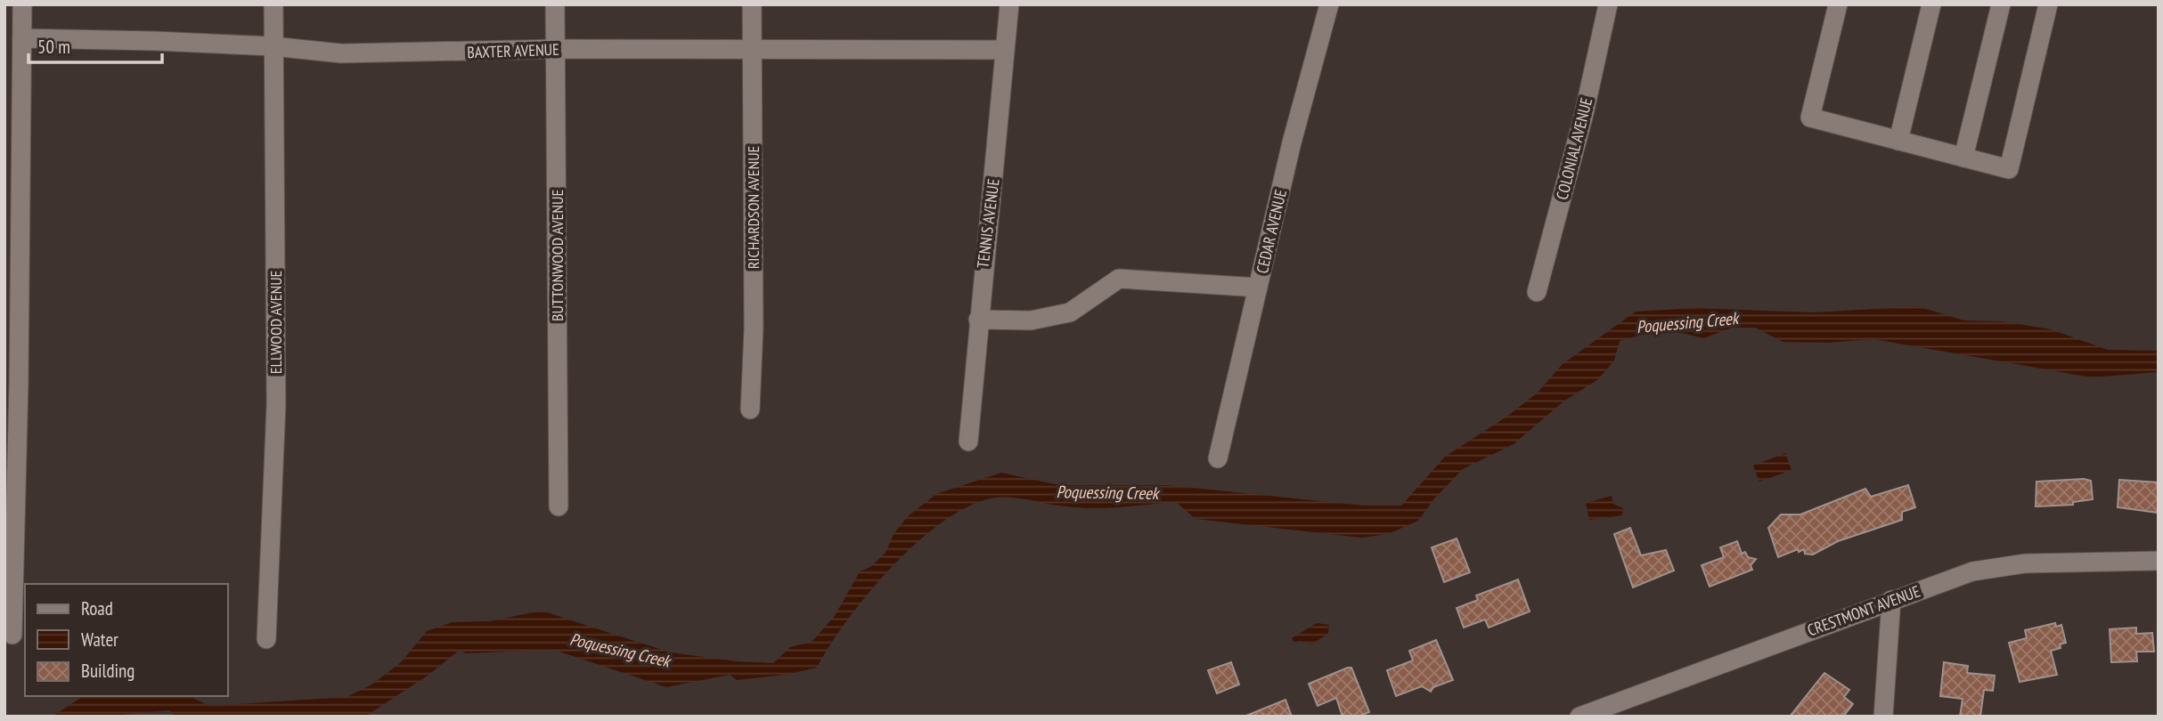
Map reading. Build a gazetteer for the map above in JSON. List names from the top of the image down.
{
  "streets": {
    "street": [
      "BAXTER AVENUE",
      "COLONIAL AVENUE",
      "RICHARDSON AVENUE",
      "TENNIS AVENUE",
      "CEDAR AVENUE",
      "BUTTONWOOD AVENUE",
      "ELLWOOD AVENUE",
      "CRESTMONT AVENUE"
    ]
  },
  "crossings": [
    ["BAXTER AVENUE", "RICHARDSON AVENUE"],
    ["BAXTER AVENUE", "TENNIS AVENUE"],
    ["BAXTER AVENUE", "BUTTONWOOD AVENUE"],
    ["BAXTER AVENUE", "ELLWOOD AVENUE"]
  ],
  "water": ["Poquessing Creek"],
  "legend": ["Road", "Water", "Building"],
  "scale_bar": "50 m"
}
